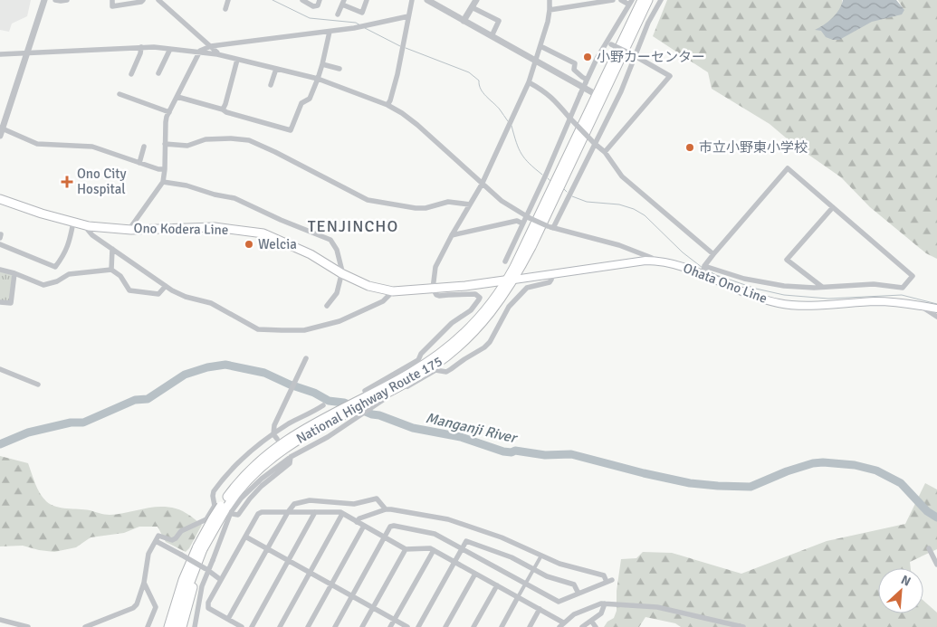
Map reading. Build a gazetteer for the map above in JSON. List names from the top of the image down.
{
  "streets": {
    "main road": ["Ono Kodera Line", "Ohata Ono Line", "National Highway Route 175"]
  },
  "crossings": [
    ["Ono Kodera Line", "Ohata Ono Line"],
    ["Ono Kodera Line", "National Highway Route 175"],
    ["Ohata Ono Line", "National Highway Route 175"]
  ],
  "districts": ["TENJINCHO"],
  "water": ["Manganji River"],
  "places": {
    "other": ["小野カーセンター", "市立小野東小学校", "Welcia"],
    "health": ["Ono City Hospital"]
  },
  "north": "top right"
}
